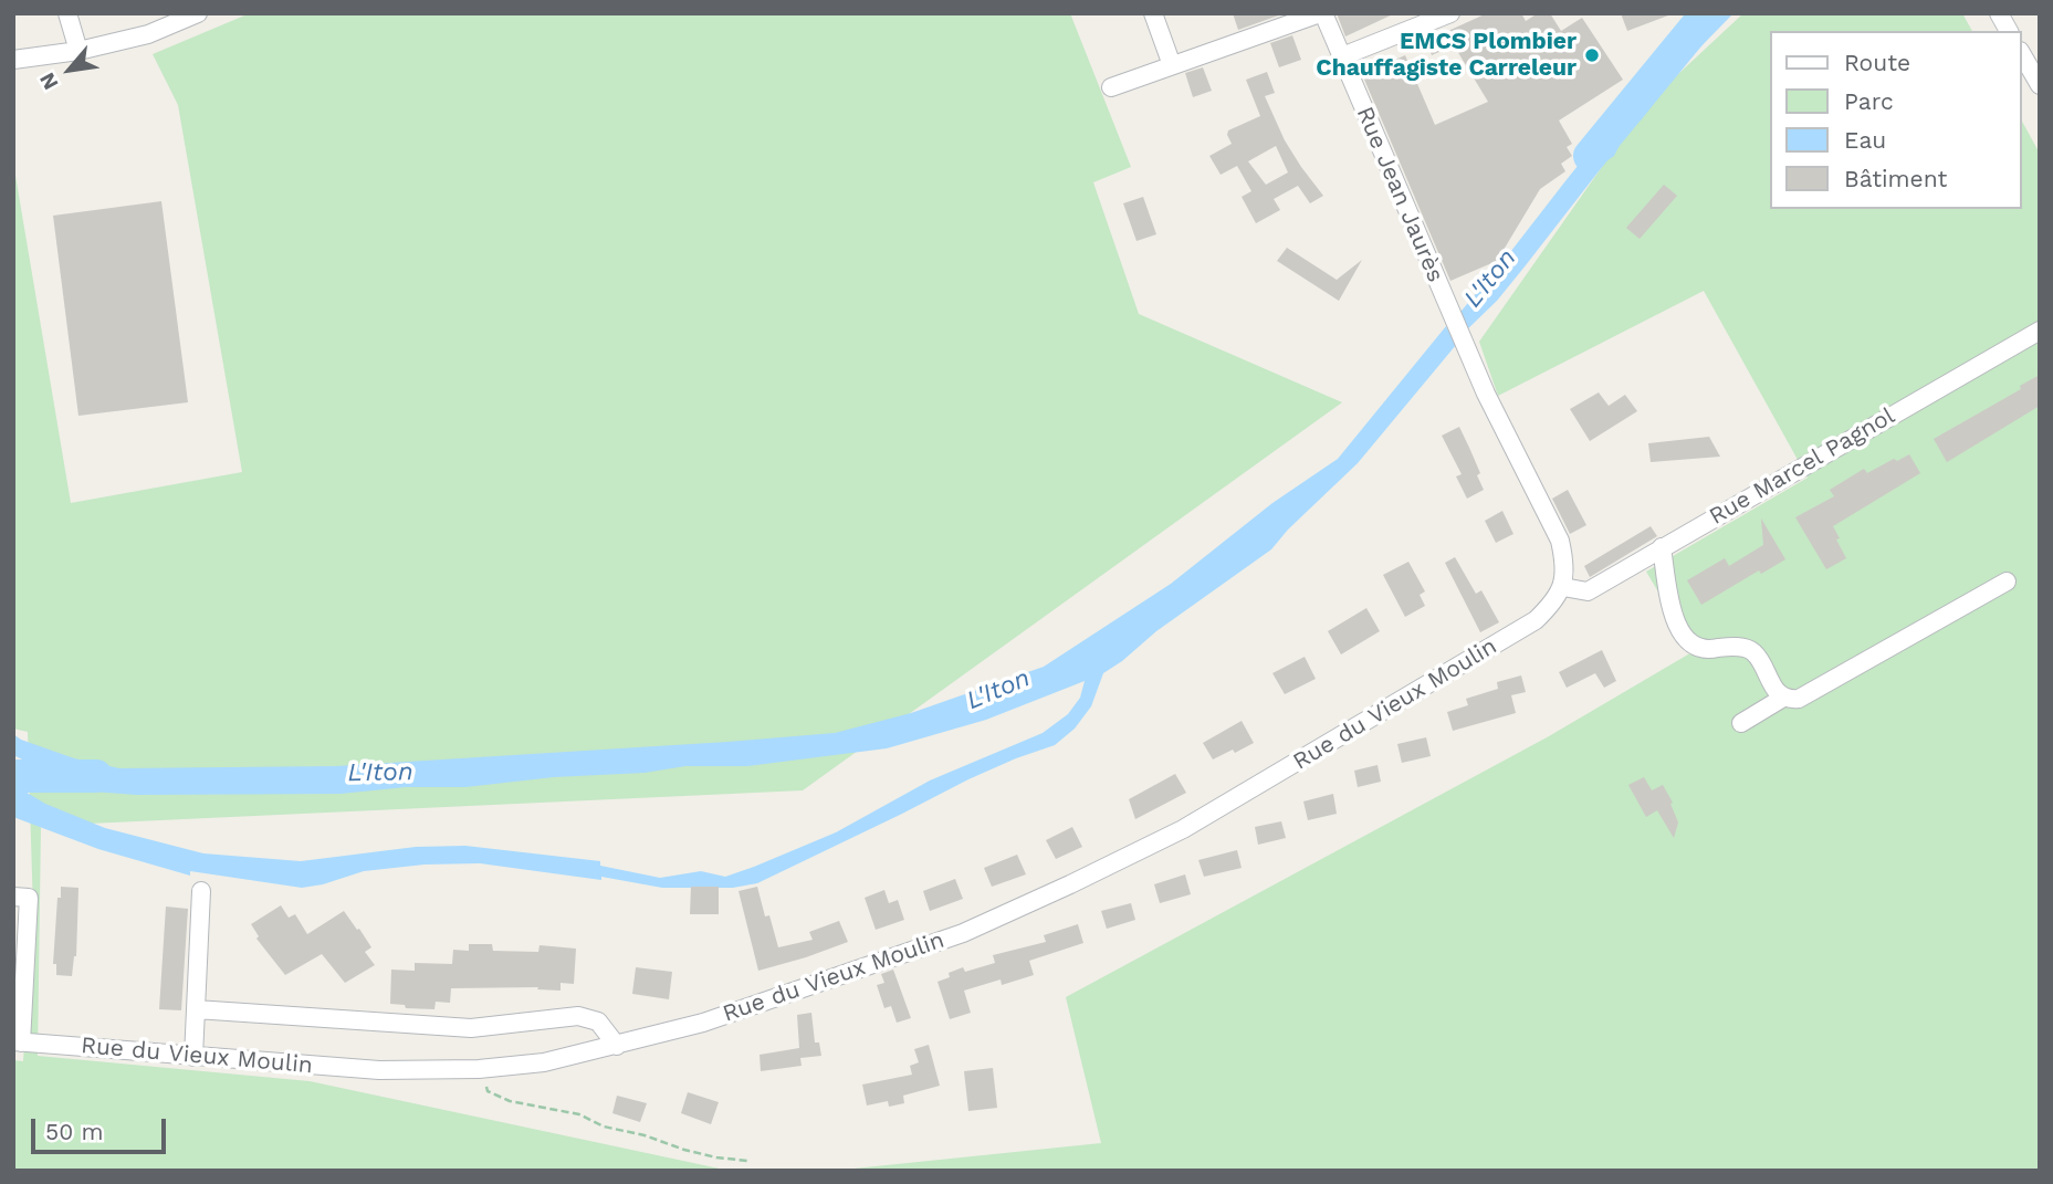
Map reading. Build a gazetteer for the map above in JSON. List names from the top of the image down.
{
  "streets": {
    "street": ["Rue Jean Jaurès", "Rue Marcel Pagnol", "Rue du Vieux Moulin"]
  },
  "crossings": [
    ["Rue Jean Jaurès", "Rue Marcel Pagnol"],
    ["Rue Jean Jaurès", "Rue du Vieux Moulin"],
    ["Rue Marcel Pagnol", "Rue du Vieux Moulin"]
  ],
  "water": ["L'Iton"],
  "places": ["EMCS Plombier Chauffagiste Carreleur"],
  "legend": [
    "Route",
    "Parc",
    "Eau",
    "Bâtiment"
  ],
  "scale_bar": "50 m",
  "north": "bottom left"
}
